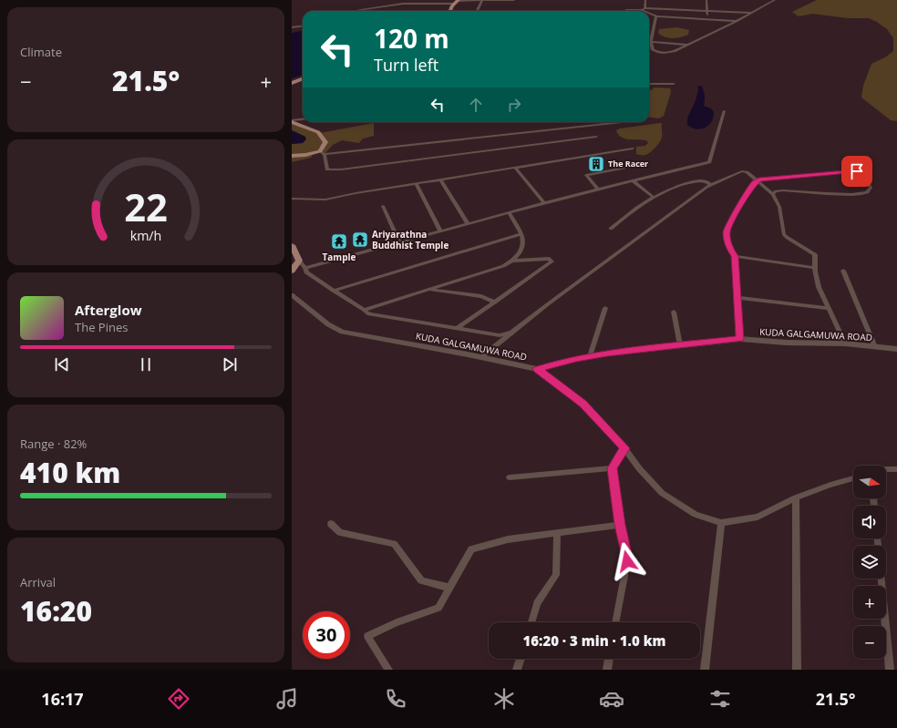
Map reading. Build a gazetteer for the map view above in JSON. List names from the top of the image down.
{
  "streets": {
    "street": ["KUDA GALGAMUWA ROAD"]
  },
  "places": {
    "building": ["The Racer"],
    "temple": ["Ariyarathna Buddhist Temple", "Tample"]
  },
  "north": "right",
  "page": {
    "tile": [
      "Climate",
      ["Range · 82%", "410 km"],
      ["Arrival", "16:20"]
    ],
    "turn": ["120 m", "Turn left"],
    "heat": ["−", "21.5°", "+"],
    "song": ["Afterglow", "The Pines"],
    "map_buttons": ["+", "−"],
    "limit": "30",
    "trip": "16:20 · 3 min · 1.0 km",
    "tabs": ["16:17", "21.5°"],
    "gauge": ["22", "km/h"]
  }
}
